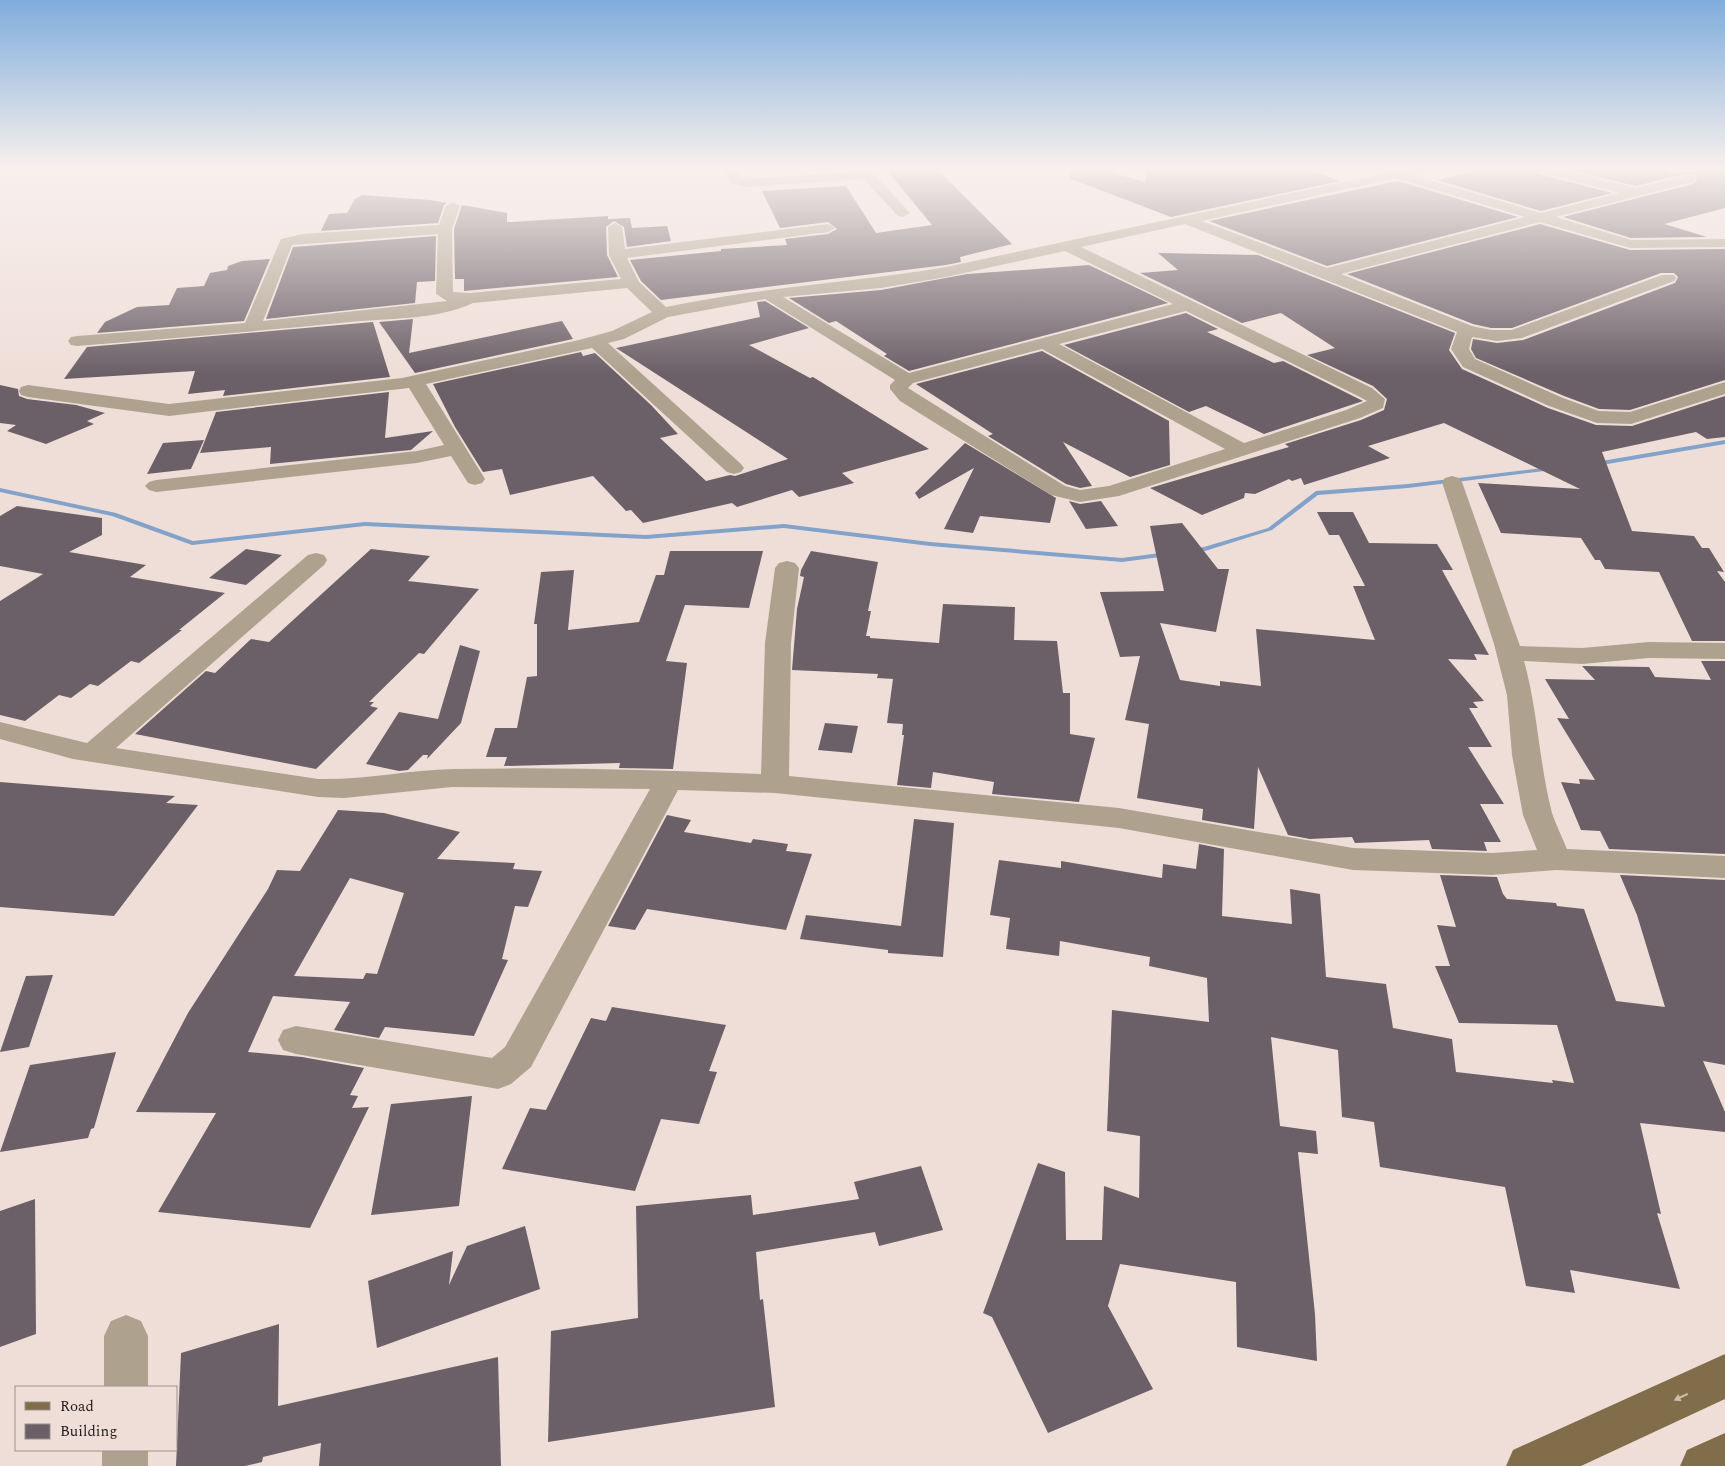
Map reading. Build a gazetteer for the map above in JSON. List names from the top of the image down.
{
  "legend": ["Road", "Building"]
}
